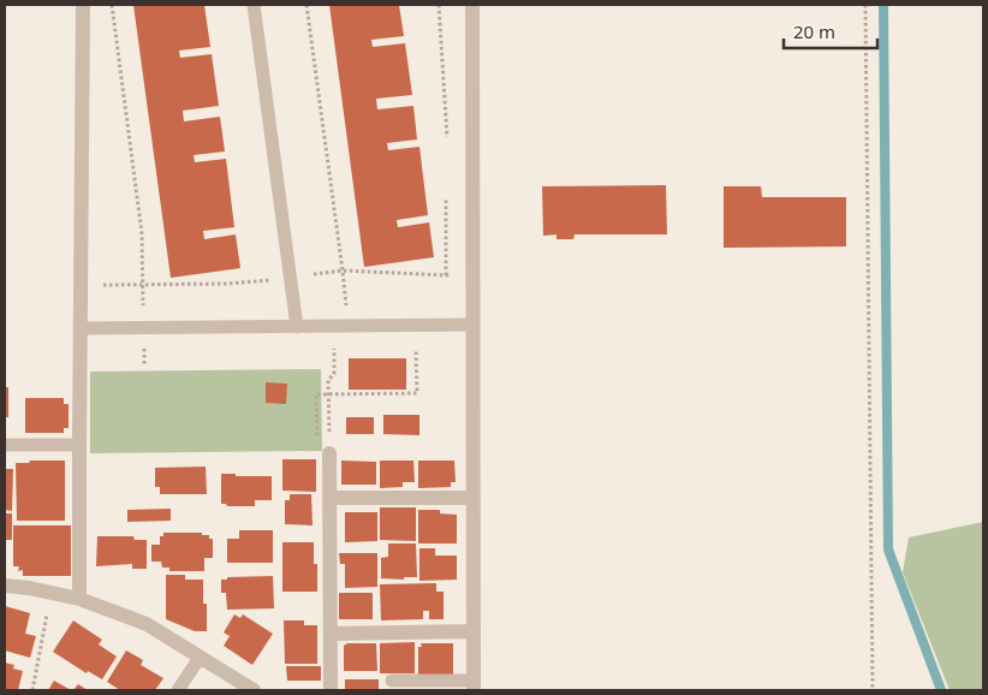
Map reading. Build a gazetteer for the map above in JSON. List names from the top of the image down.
{
  "scale_bar": "20 m"
}
